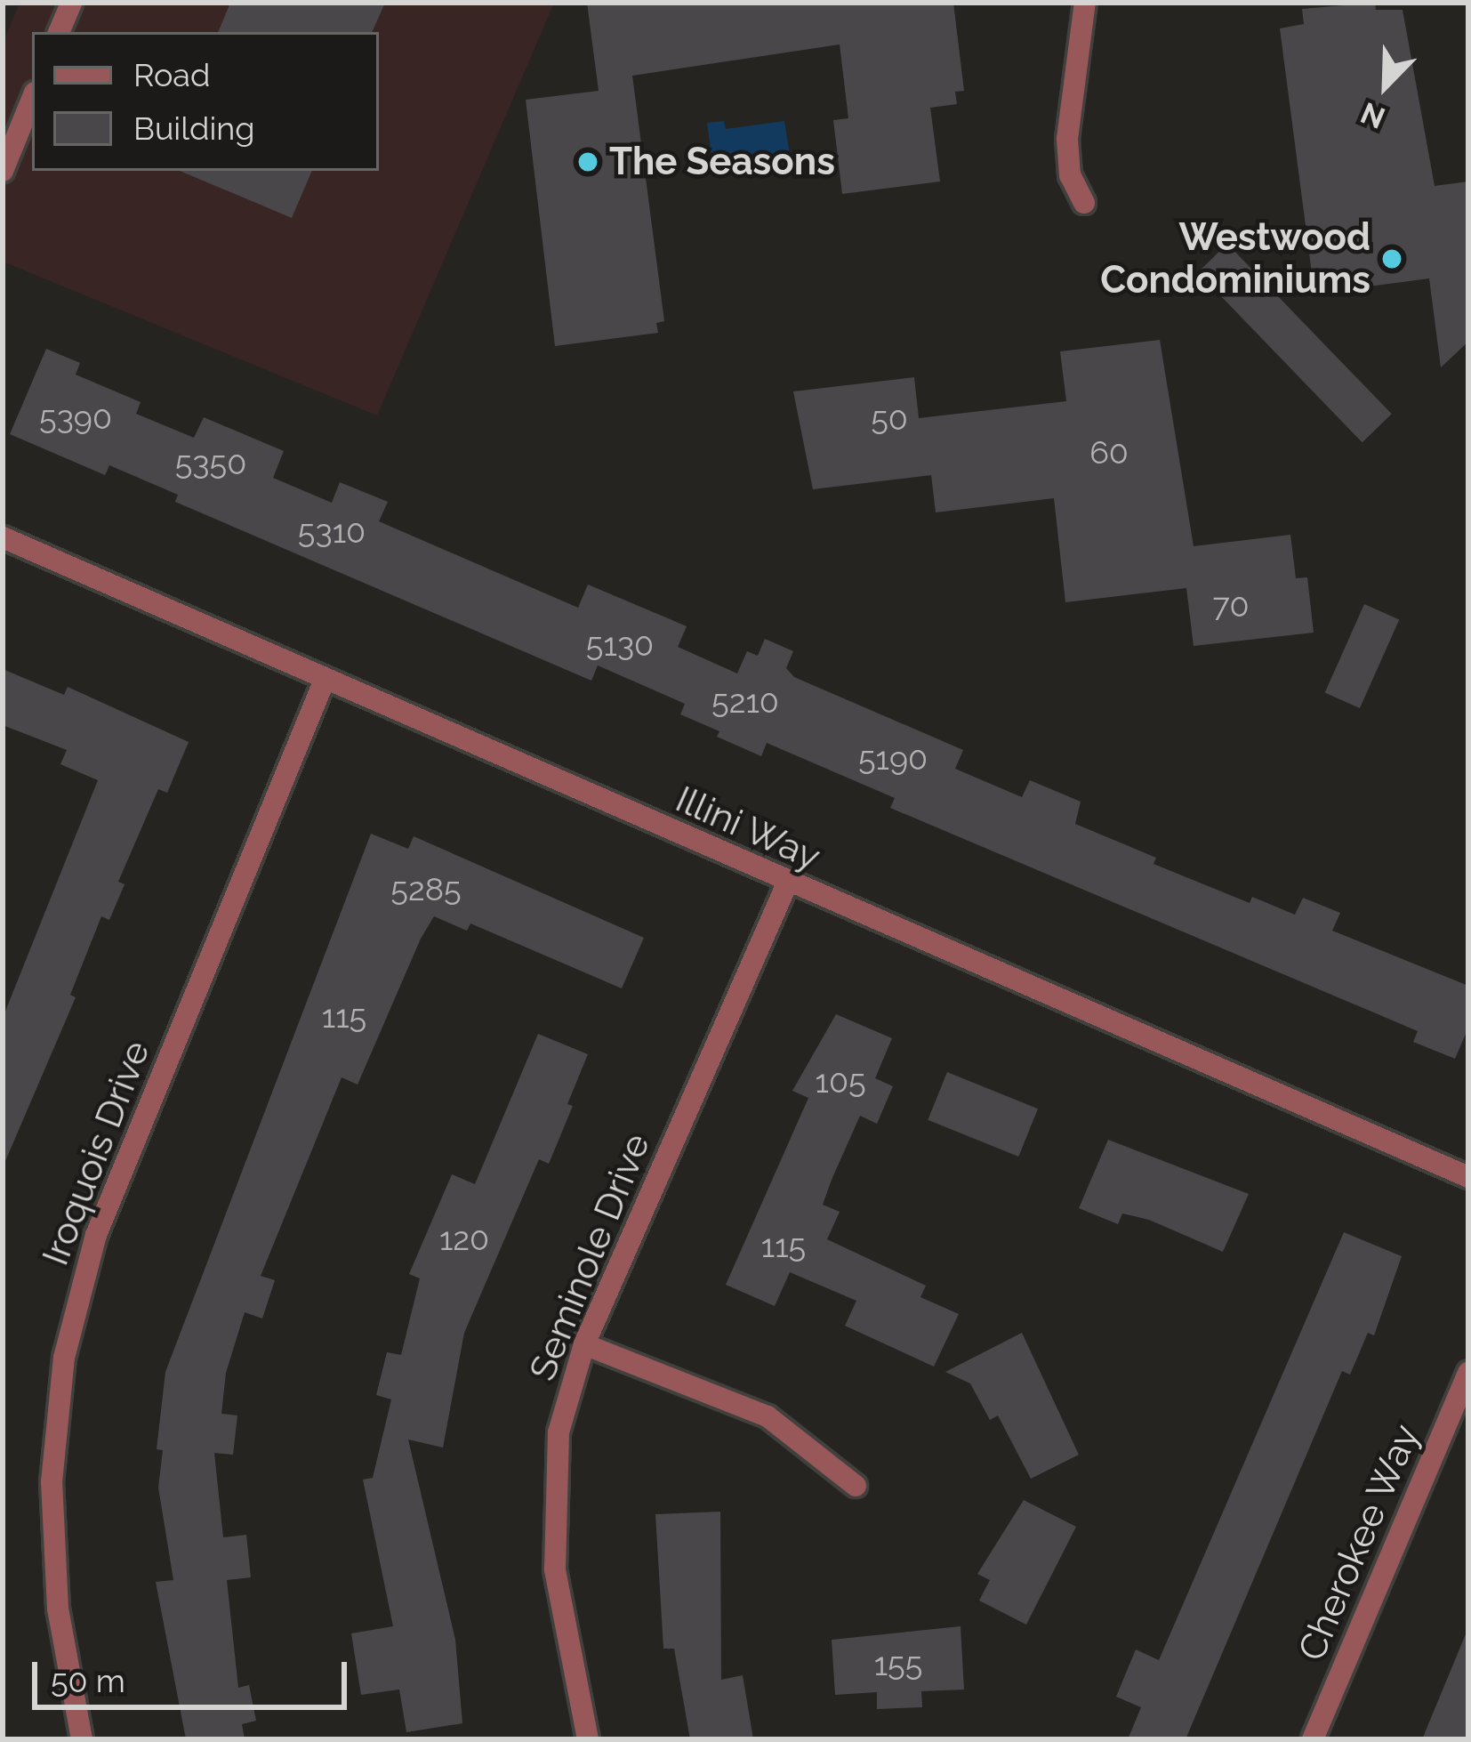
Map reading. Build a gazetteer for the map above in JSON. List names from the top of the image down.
{
  "streets": {
    "street": [
      "Illini Way",
      "Iroquois Drive",
      "Seminole Drive",
      "Cherokee Way"
    ]
  },
  "crossings": [
    ["Illini Way", "Iroquois Drive"],
    ["Illini Way", "Seminole Drive"]
  ],
  "places": ["The Seasons", "Westwood Condominiums"],
  "house_numbers": [
    "5390",
    "50",
    "60",
    "5350",
    "5310",
    "70",
    "5130",
    "5210",
    "5190",
    "5285",
    "115",
    "105",
    "120",
    "115",
    "155"
  ],
  "legend": ["Road", "Building"],
  "scale_bar": "50 m",
  "north": "bottom left"
}
